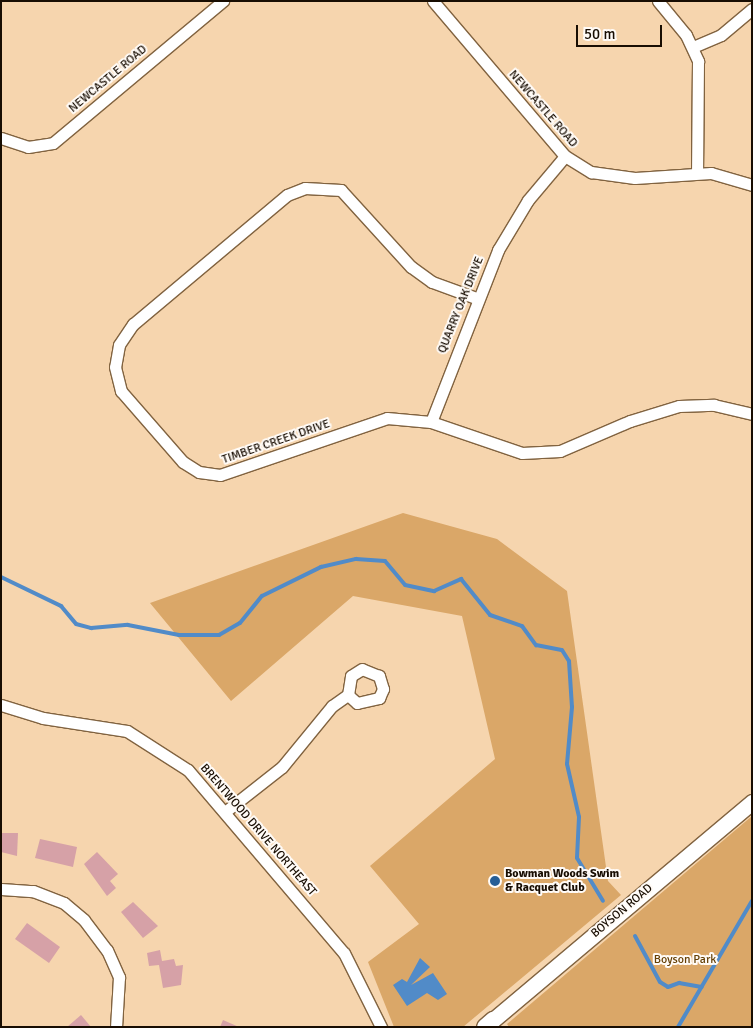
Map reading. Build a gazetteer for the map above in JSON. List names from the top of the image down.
{
  "streets": {
    "street": [
      "NEWCASTLE ROAD",
      "QUARRY OAK DRIVE",
      "TIMBER CREEK DRIVE",
      "BRENTWOOD DRIVE NORTHEAST",
      "BOYSON ROAD"
    ]
  },
  "crossings": [
    ["NEWCASTLE ROAD", "QUARRY OAK DRIVE"],
    ["QUARRY OAK DRIVE", "TIMBER CREEK DRIVE"]
  ],
  "parks": ["Boyson Park"],
  "places": ["Bowman Woods Swim & Racquet Club"],
  "scale_bar": "50 m"
}
